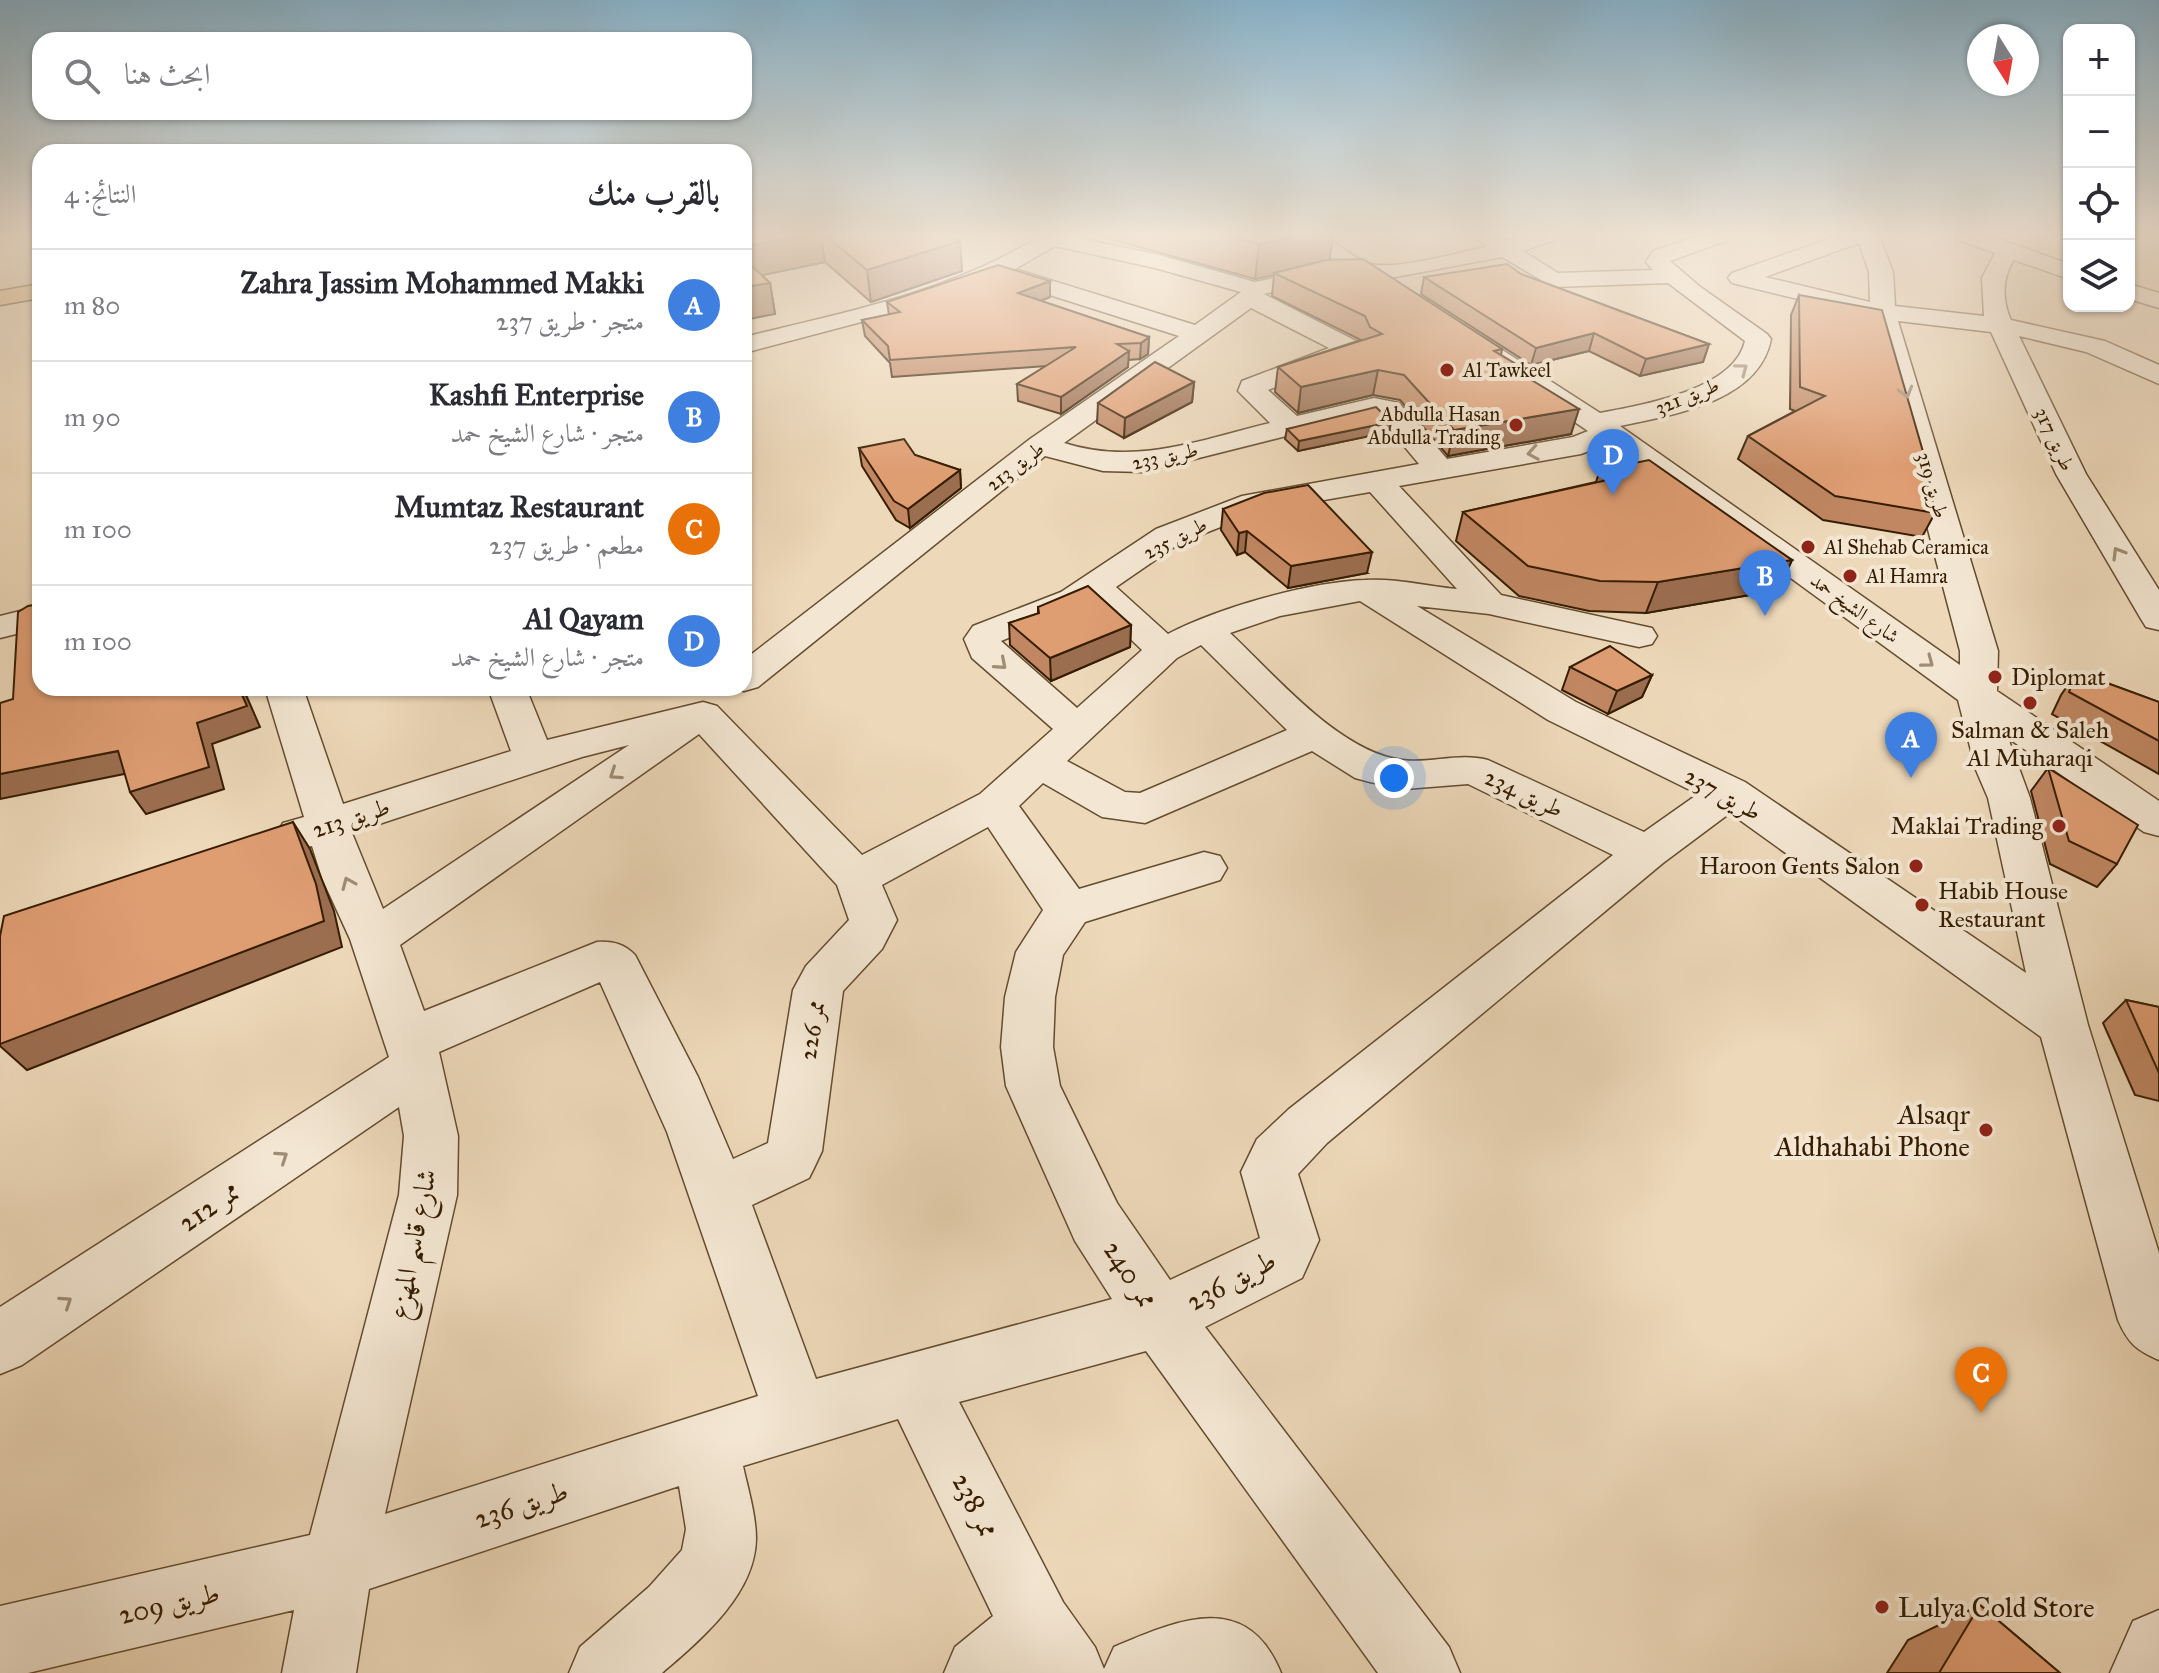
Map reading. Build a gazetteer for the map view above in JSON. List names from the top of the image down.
{
  "streets": {
    "street": [
      "طريق 321",
      "طريق 317",
      "طريق 233",
      "طريق 213",
      "طريق 319",
      "طريق 235",
      "شارع الشيخ حمد",
      "طريق 234",
      "طريق 237",
      "ممر 226",
      "ممر 212",
      "شارع قاسم المهزع",
      "ممر 240",
      "طريق 236",
      "ممر 238",
      "طريق 209"
    ]
  },
  "crossings": [
    ["طريق 321", "طريق 235"],
    ["طريق 321", "شارع الشيخ حمد"],
    ["طريق 233", "طريق 213"],
    ["طريق 233", "طريق 235"],
    ["طريق 213", "ممر 226"],
    ["طريق 213", "شارع قاسم المهزع"],
    ["طريق 319", "شارع الشيخ حمد"],
    ["طريق 235", "شارع الشيخ حمد"],
    ["طريق 234", "طريق 236"],
    ["طريق 237", "طريق 236"],
    ["ممر 212", "شارع قاسم المهزع"],
    ["شارع قاسم المهزع", "طريق 236"],
    ["شارع قاسم المهزع", "طريق 209"],
    ["ممر 240", "طريق 236"],
    ["طريق 236", "ممر 238"],
    ["طريق 236", "طريق 209"]
  ],
  "one_way": ["طريق 317", "طريق 319", "ممر 212"],
  "places": [
    "Al Tawkeel",
    "Abdulla Hasan Abdulla Trading",
    "Al Shehab Ceramica",
    "Al Hamra",
    "Diplomat",
    "Salman & Saleh Al Muharaqi",
    "Maklai Trading",
    "Haroon Gents Salon",
    "Habib House Restaurant",
    "Alsaqr Aldhahabi Phone",
    "Lulya Cold Store"
  ],
  "north": "bottom",
  "page": {
    "map_buttons": ["+", "−"],
    "search": "ابحث هنا",
    "heading": ["بالقرب منك", "النتائج: 4"],
    "list": [
      {
        "mark": "A",
        "name": "Zahra Jassim Mohammed Makki",
        "note": "متجر · طريق 237",
        "value": "80 m"
      },
      {
        "mark": "B",
        "name": "Kashfi Enterprise",
        "note": "متجر · شارع الشيخ حمد",
        "value": "90 m"
      },
      {
        "mark": "C",
        "name": "Mumtaz Restaurant",
        "note": "مطعم · طريق 237",
        "value": "100 m"
      },
      {
        "mark": "D",
        "name": "Al Qayam",
        "note": "متجر · شارع الشيخ حمد",
        "value": "100 m"
      }
    ],
    "pins": [
      "D",
      "B",
      "A",
      "C"
    ]
  }
}
